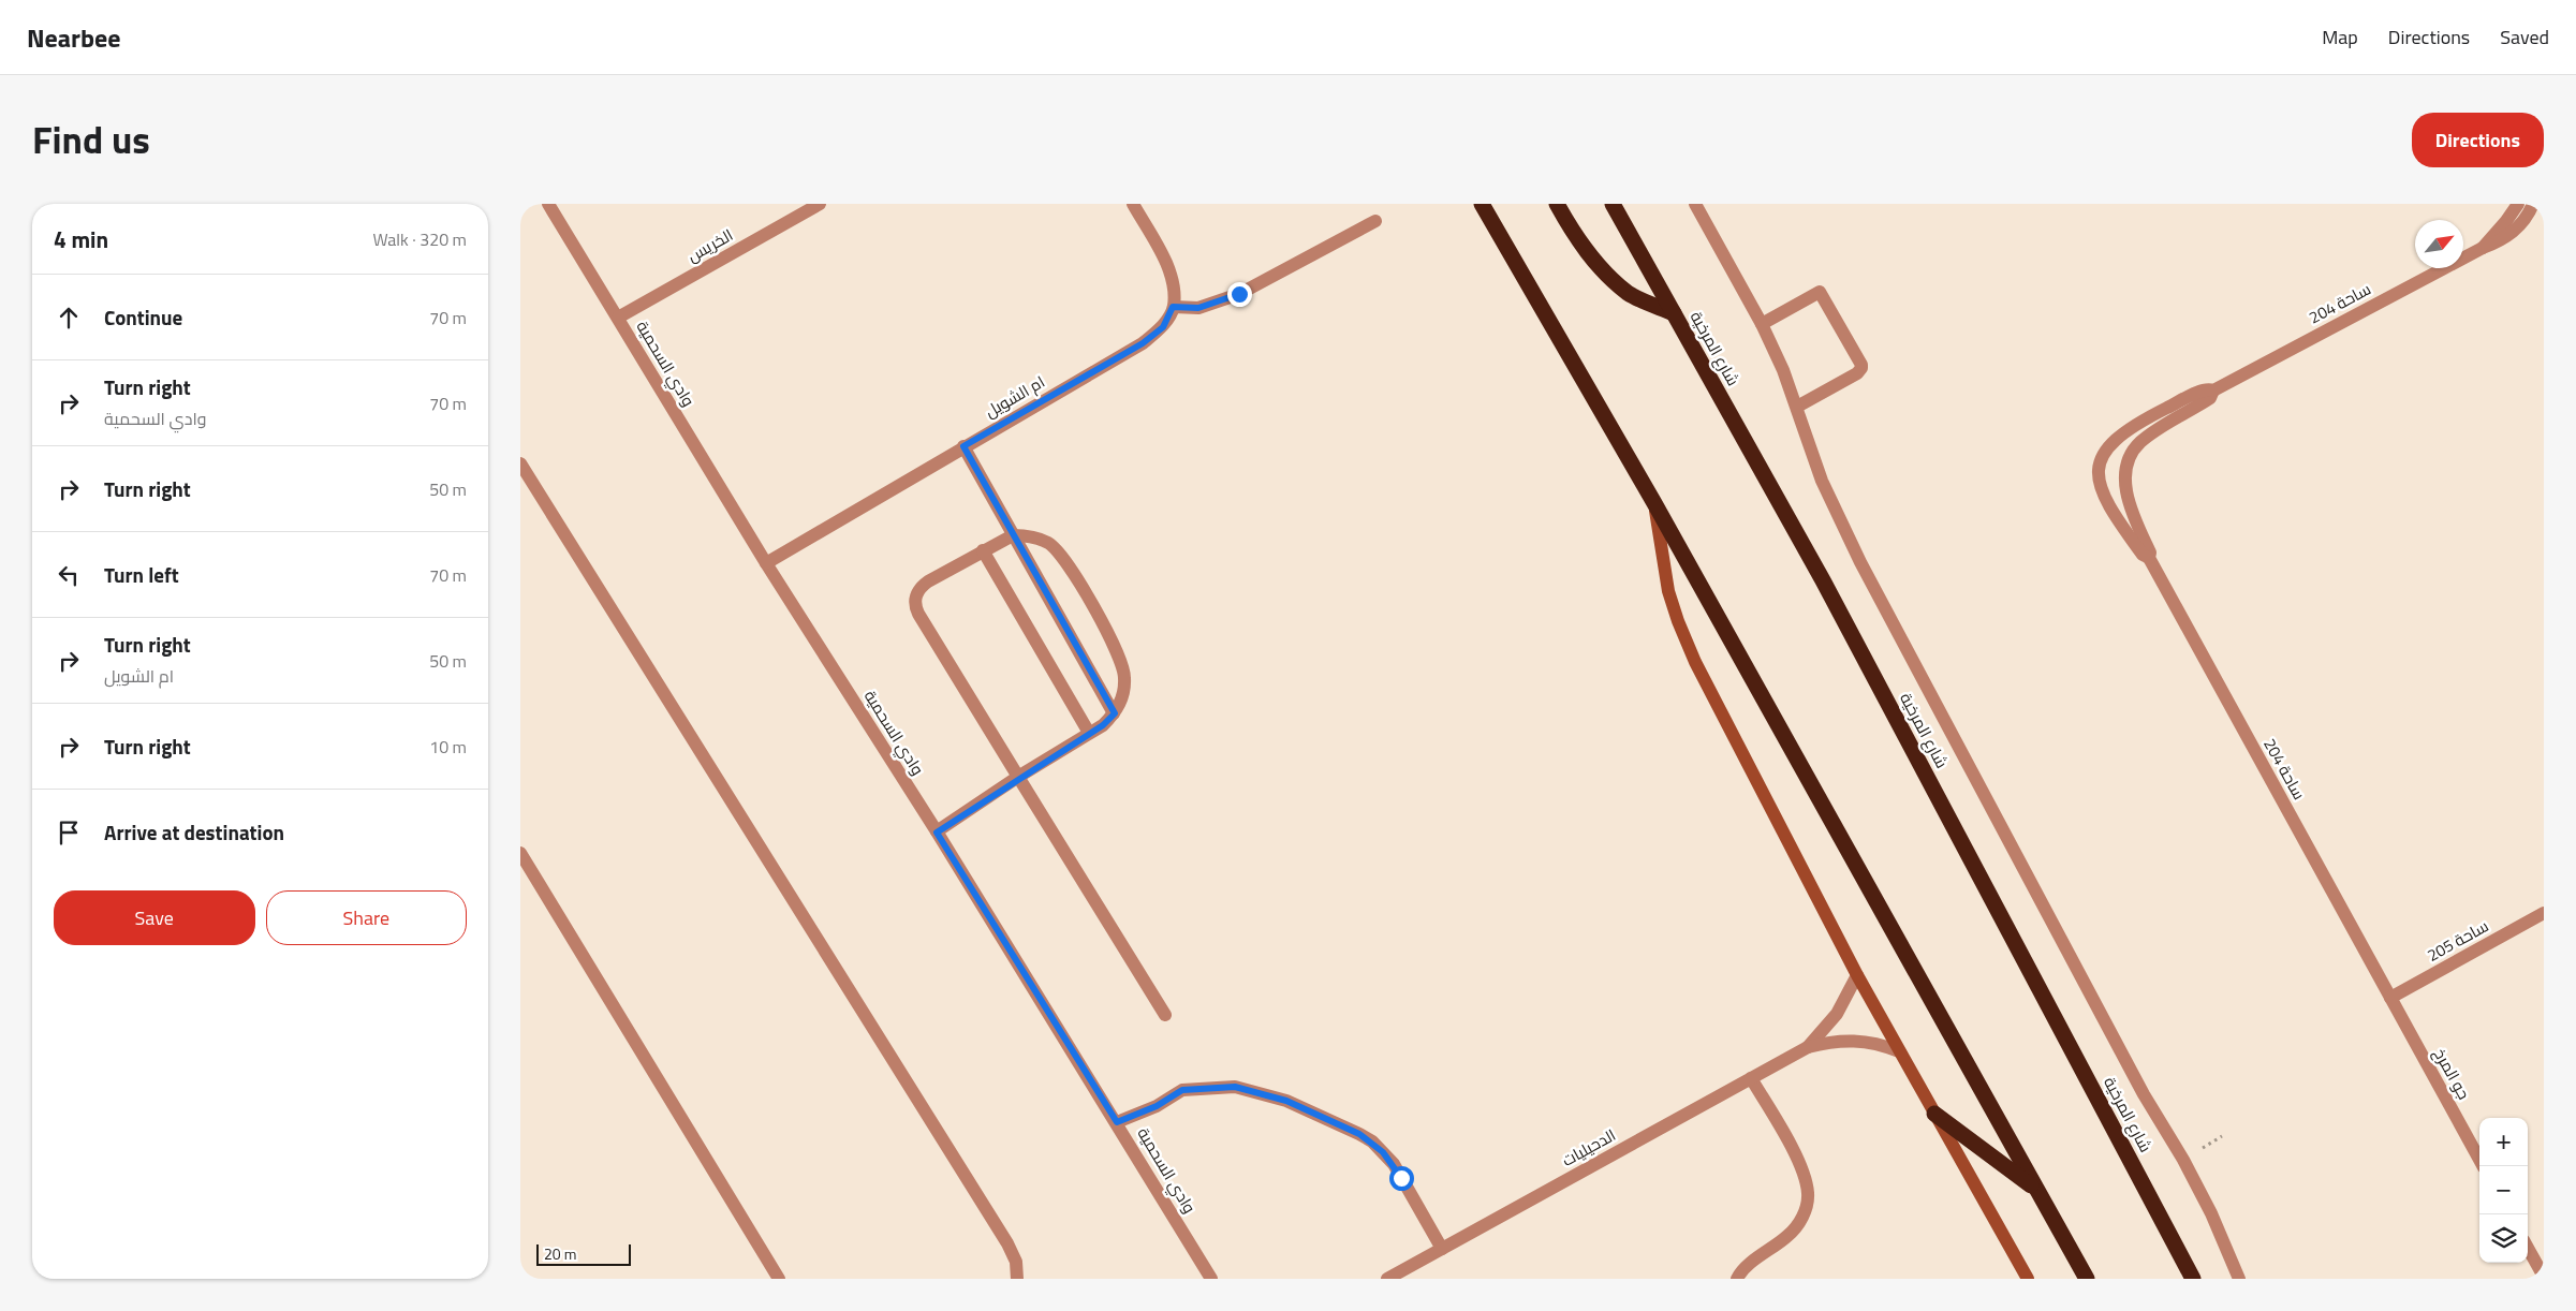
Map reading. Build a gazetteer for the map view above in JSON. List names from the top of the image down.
{
  "streets": {
    "highway": ["شارع المرخية"],
    "street": [
      "الخريس",
      "ساحة 204",
      "وادي السحمية",
      "ام الشويل",
      "ساحة 205",
      "جو المرخ",
      "الدحيليات"
    ]
  },
  "crossings": [
    ["الخريس", "وادي السحمية"],
    ["ساحة 204", "ساحة 205"],
    ["ساحة 204", "جو المرخ"],
    ["وادي السحمية", "ام الشويل"],
    ["ساحة 205", "جو المرخ"]
  ],
  "scale_bar": "20 m",
  "north": "top right",
  "page": {
    "header": "Nearbee",
    "nav": ["Map", "Directions", "Saved"],
    "title": "Find us",
    "buttons": [
      "Directions",
      ["Save", "Share"]
    ],
    "heading": ["4 min", "Walk · 320 m"],
    "list": [
      ["Continue", "70 m"],
      ["Turn right", "وادي السحمية", "70 m"],
      ["Turn right", "50 m"],
      ["Turn left", "70 m"],
      ["Turn right", "ام الشويل", "50 m"],
      ["Turn right", "10 m"],
      "Arrive at destination"
    ],
    "map_buttons": ["+", "−"],
    "scale": "20 m"
  }
}
